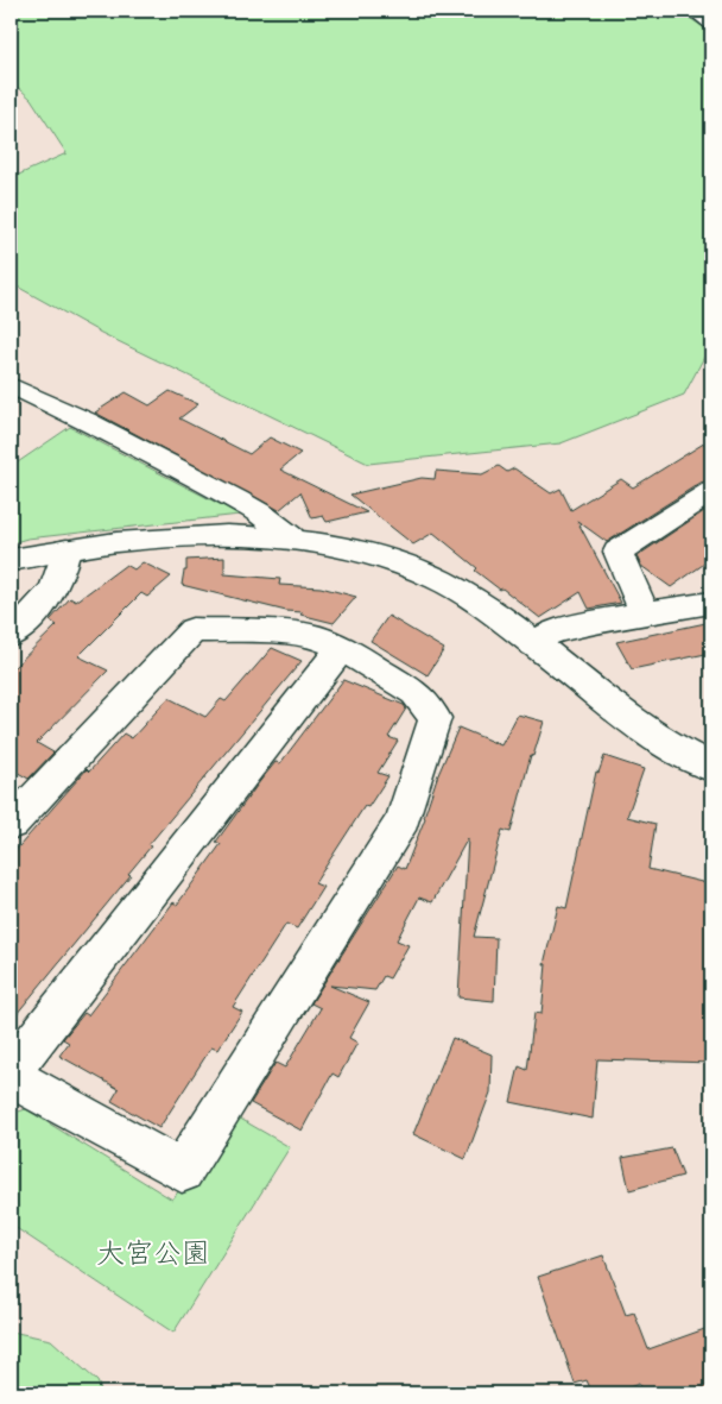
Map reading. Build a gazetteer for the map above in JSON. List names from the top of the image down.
{
  "parks": ["大宮公園"]
}
